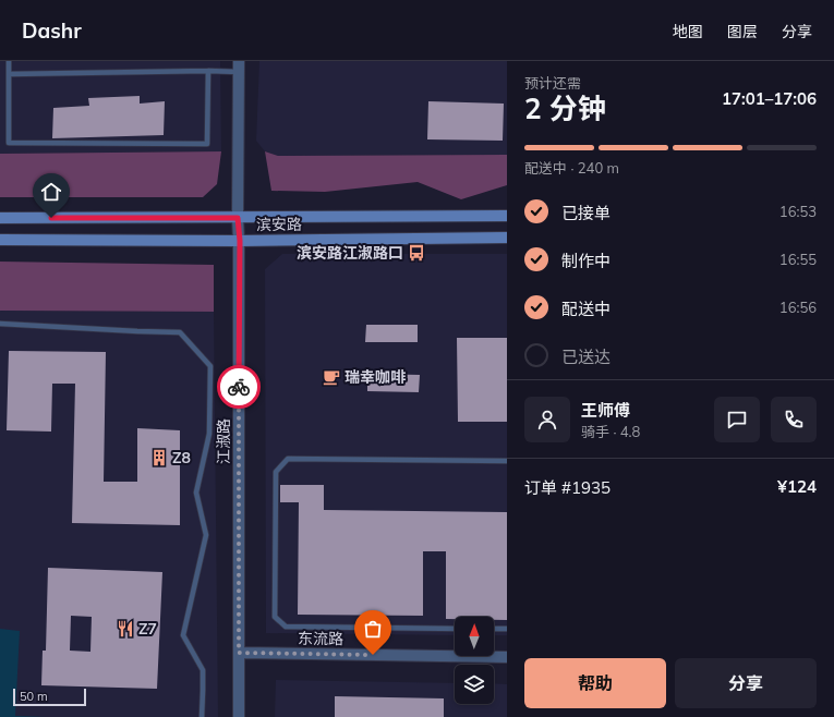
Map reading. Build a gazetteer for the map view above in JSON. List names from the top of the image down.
{
  "streets": {
    "main road": ["滨安路"],
    "street": ["江淑路", "东流路"]
  },
  "crossings": [
    ["滨安路", "江淑路"],
    ["江淑路", "东流路"]
  ],
  "places": {
    "bus stop": ["滨安路江淑路口"],
    "cafe": ["瑞幸咖啡"],
    "building": ["Z8"],
    "restaurant": ["Z7"]
  },
  "scale_bar": "50 m",
  "north": "top",
  "page": {
    "header": "Dashr",
    "nav": ["地图", "图层", "分享"],
    "heading": ["2 分钟", "预计还需", "17:01–17:06"],
    "panel": [
      "王师傅",
      "骑手 · 4.8",
      "订单 #1935",
      "¥124"
    ],
    "bar": "配送中 · 240 m",
    "list": [
      ["已接单", "16:53"],
      ["制作中", "16:55"],
      ["配送中", "16:56"],
      "已送达"
    ],
    "buttons": ["帮助", "分享"],
    "scale": "50 m"
  }
}
